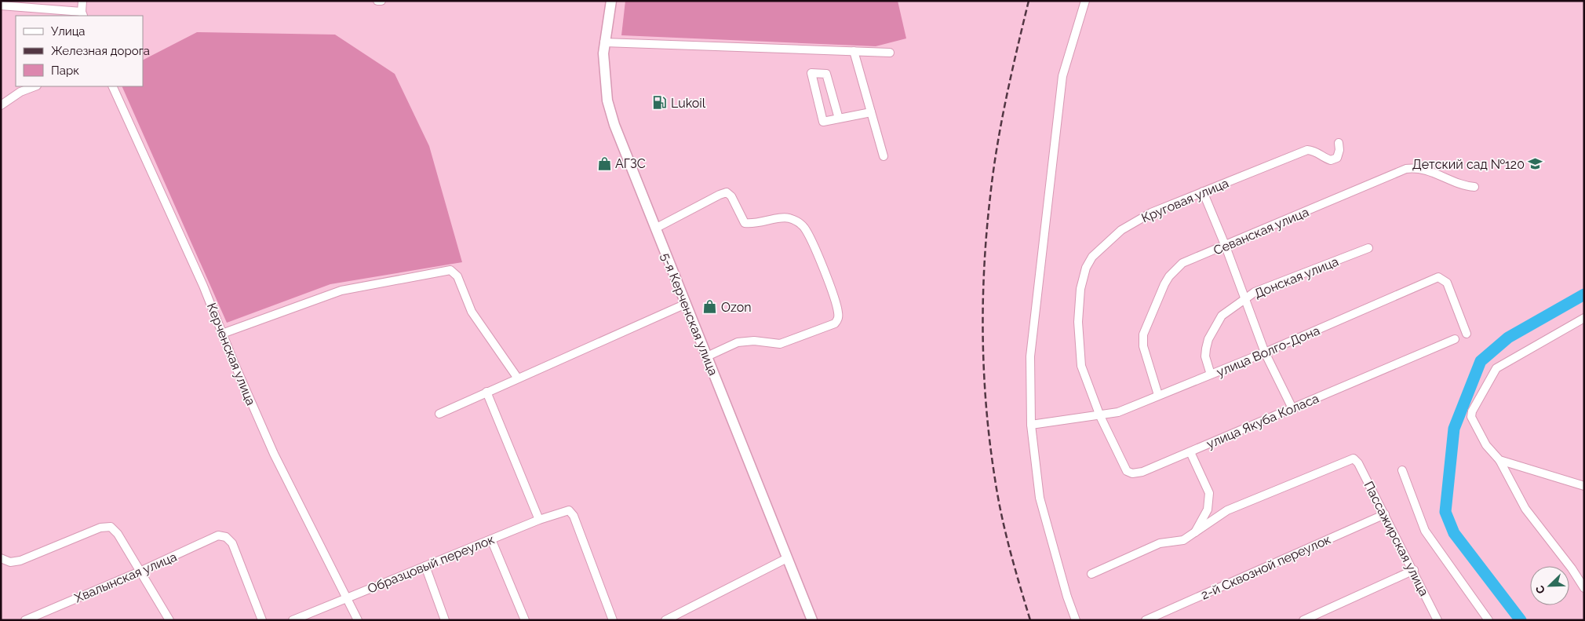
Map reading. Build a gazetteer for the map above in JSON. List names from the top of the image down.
{
  "streets": {
    "main road": ["5-я Керченская улица"],
    "street": [
      "Круговая улица",
      "Севанская улица",
      "Донская улица",
      "улица Волго-Дона",
      "Керченская улица",
      "улица Якуба Коласа",
      "Пассажирская улица",
      "Образцовый переулок",
      "2-й Сквозной переулок",
      "Хвалынская улица"
    ]
  },
  "crossings": [
    ["Круговая улица", "улица Волго-Дона"],
    ["Круговая улица", "улица Якуба Коласа"],
    ["Севанская улица", "улица Волго-Дона"],
    ["Донская улица", "улица Волго-Дона"],
    ["улица Волго-Дона", "улица Якуба Коласа"],
    ["Керченская улица", "Образцовый переулок"],
    ["Пассажирская улица", "2-й Сквозной переулок"]
  ],
  "places": {
    "fuel station": ["Lukoil"],
    "shop": ["АГЗС", "Ozon"],
    "school or university": ["Детский сад №120"]
  },
  "legend": ["Улица", "Железная дорога", "Парк"],
  "north": "bottom left"
}
